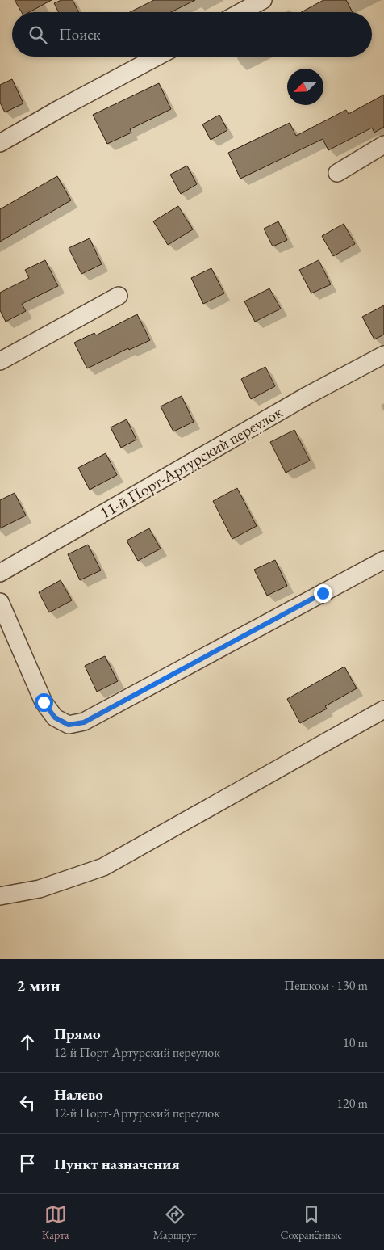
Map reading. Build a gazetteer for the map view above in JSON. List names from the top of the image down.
{
  "streets": {
    "street": ["11-й Порт-Артурский переулок"]
  },
  "north": "bottom left",
  "page": {
    "search": "Поиск",
    "heading": ["2 мин", "Пешком · 130 m"],
    "list": [
      ["Прямо", "12-й Порт-Артурский переулок", "10 m"],
      ["Налево", "12-й Порт-Артурский переулок", "120 m"],
      "Пункт назначения"
    ],
    "nav": ["Карта", "Маршрут", "Сохранённые"]
  }
}
